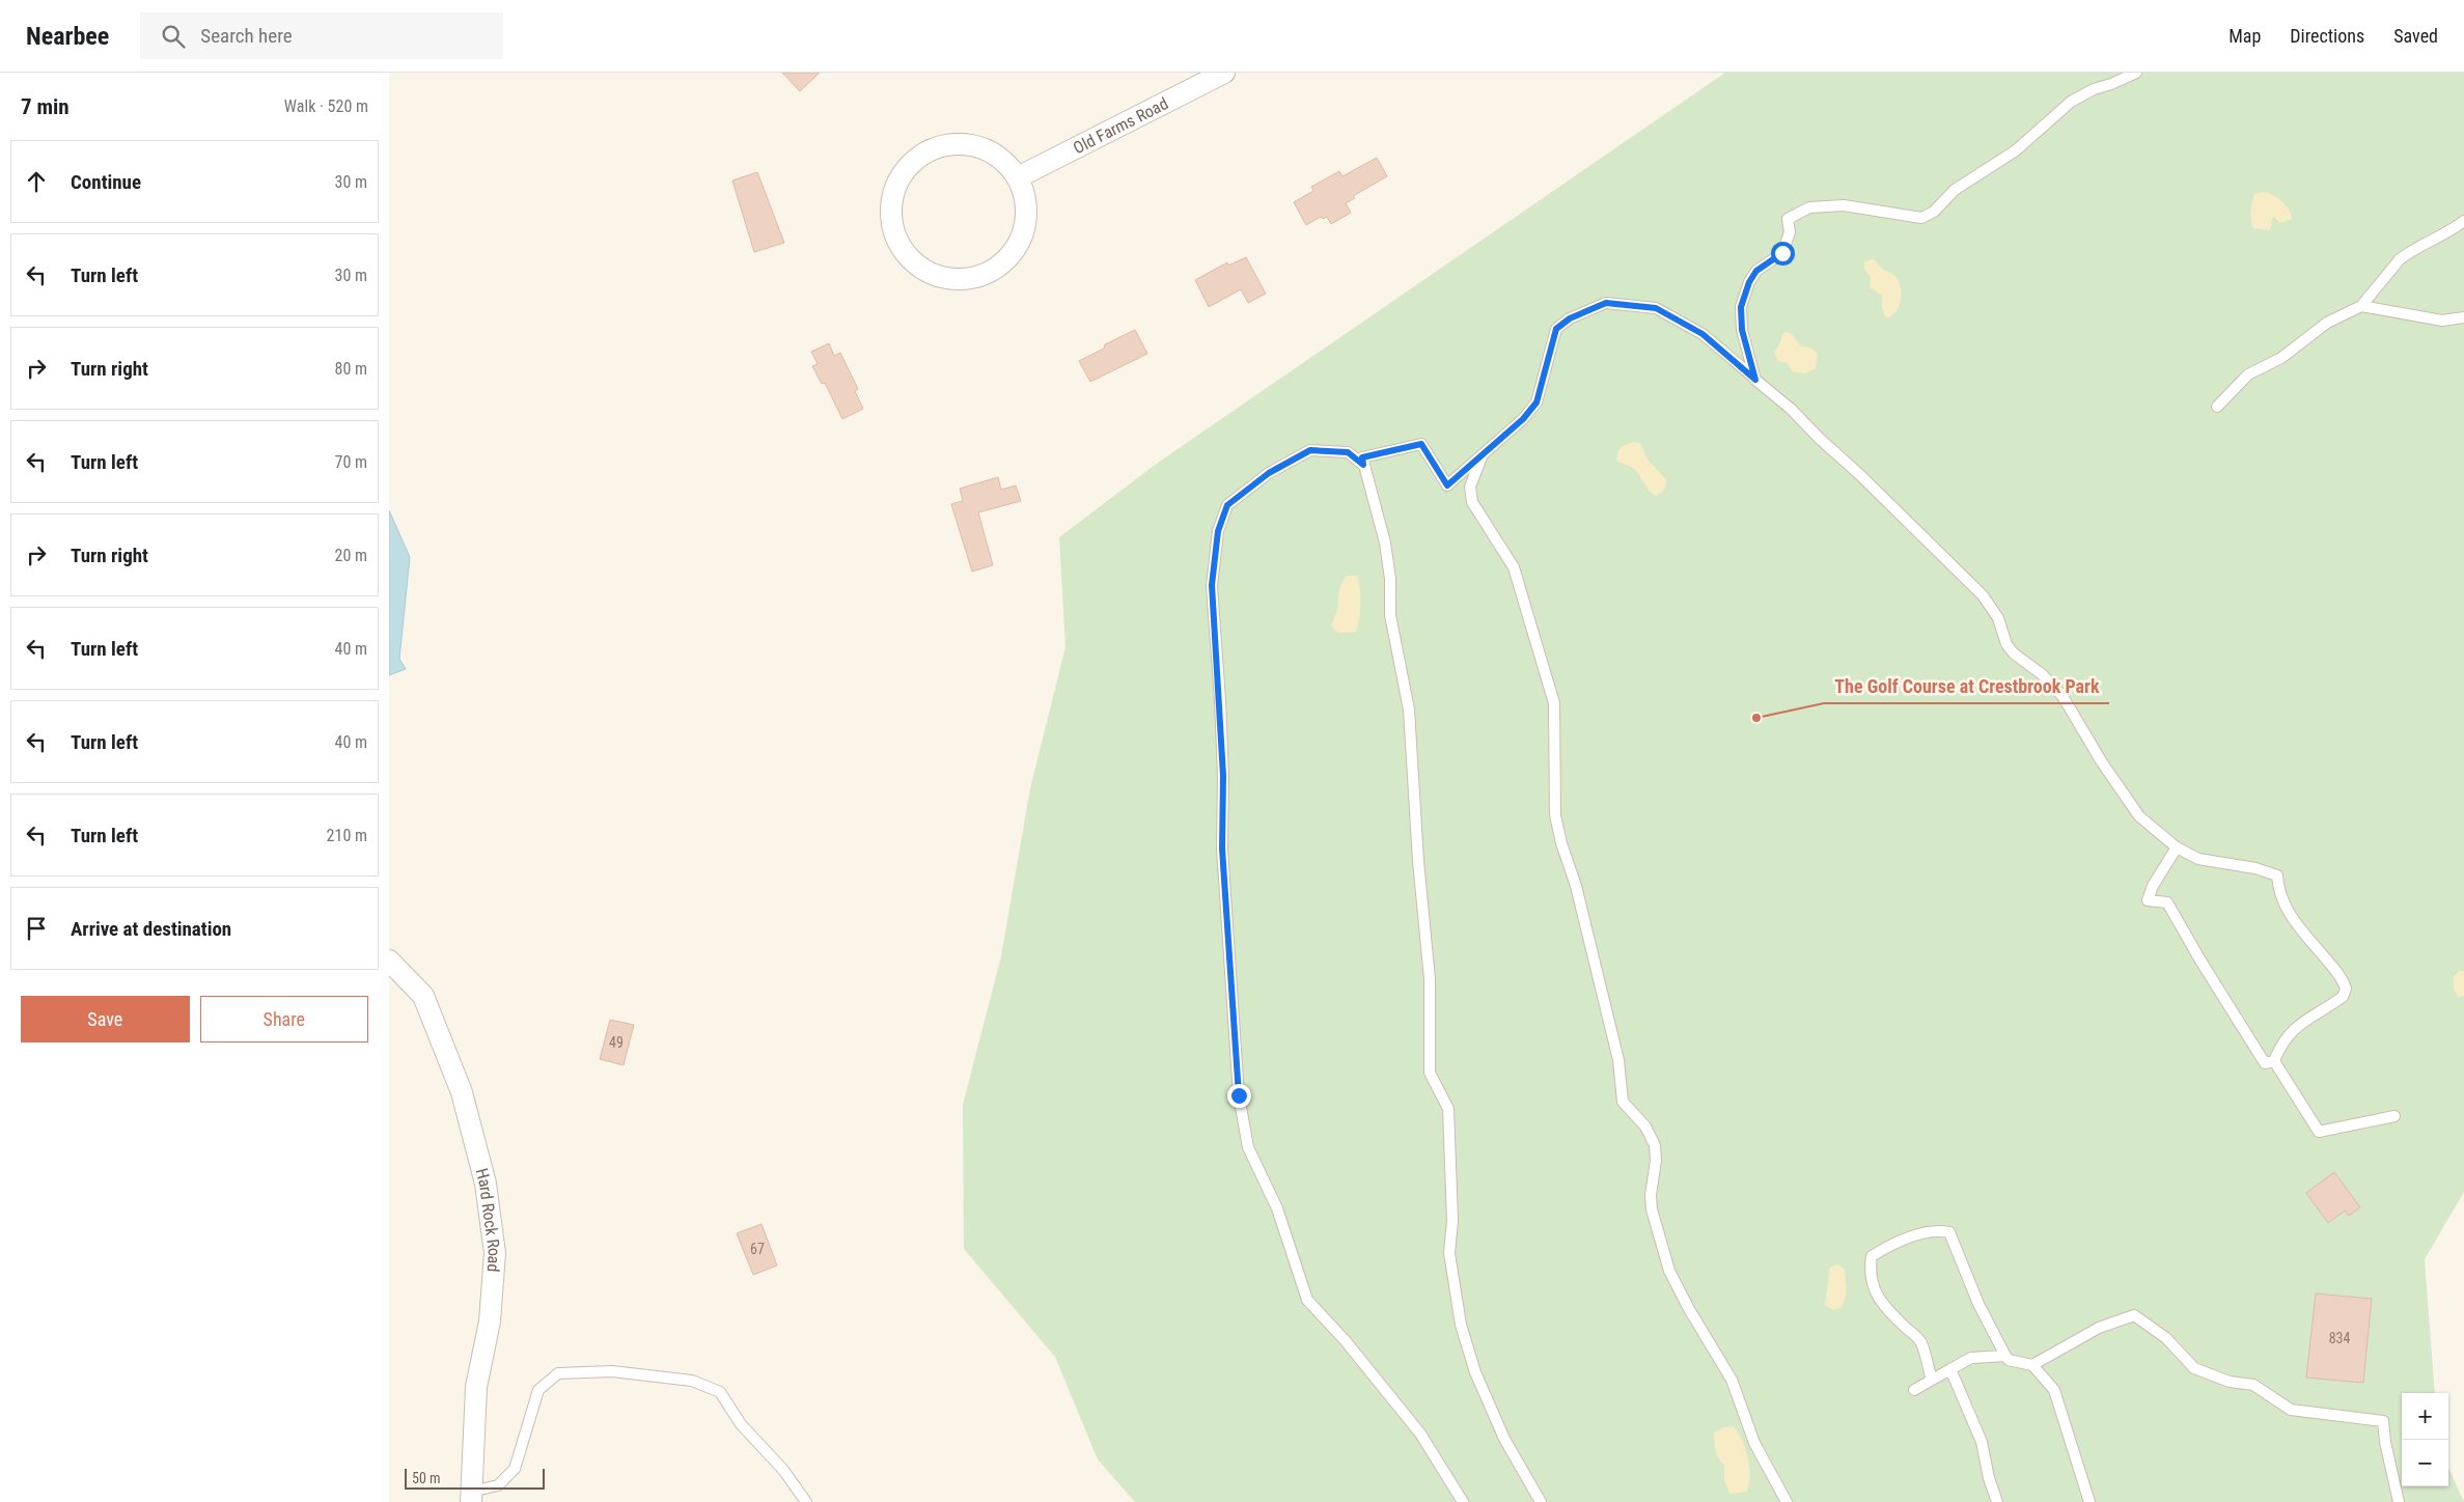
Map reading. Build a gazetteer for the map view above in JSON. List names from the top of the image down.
{
  "streets": {
    "street": ["Old Farms Road", "Hard Rock Road"]
  },
  "places": ["The Golf Course at Crestbrook Park"],
  "house_numbers": ["49", "67", "834"],
  "scale_bar": "50 m",
  "page": {
    "header": "Nearbee",
    "search": "Search here",
    "nav": ["Map", "Directions", "Saved"],
    "heading": ["7 min", "Walk · 520 m"],
    "list": [
      ["Continue", "30 m"],
      ["Turn left", "30 m"],
      ["Turn right", "80 m"],
      ["Turn left", "70 m"],
      ["Turn right", "20 m"],
      ["Turn left", "40 m"],
      ["Turn left", "40 m"],
      ["Turn left", "210 m"],
      "Arrive at destination"
    ],
    "buttons": ["Save", "Share"],
    "map_buttons": ["+", "−"],
    "scale": "50 m"
  }
}
